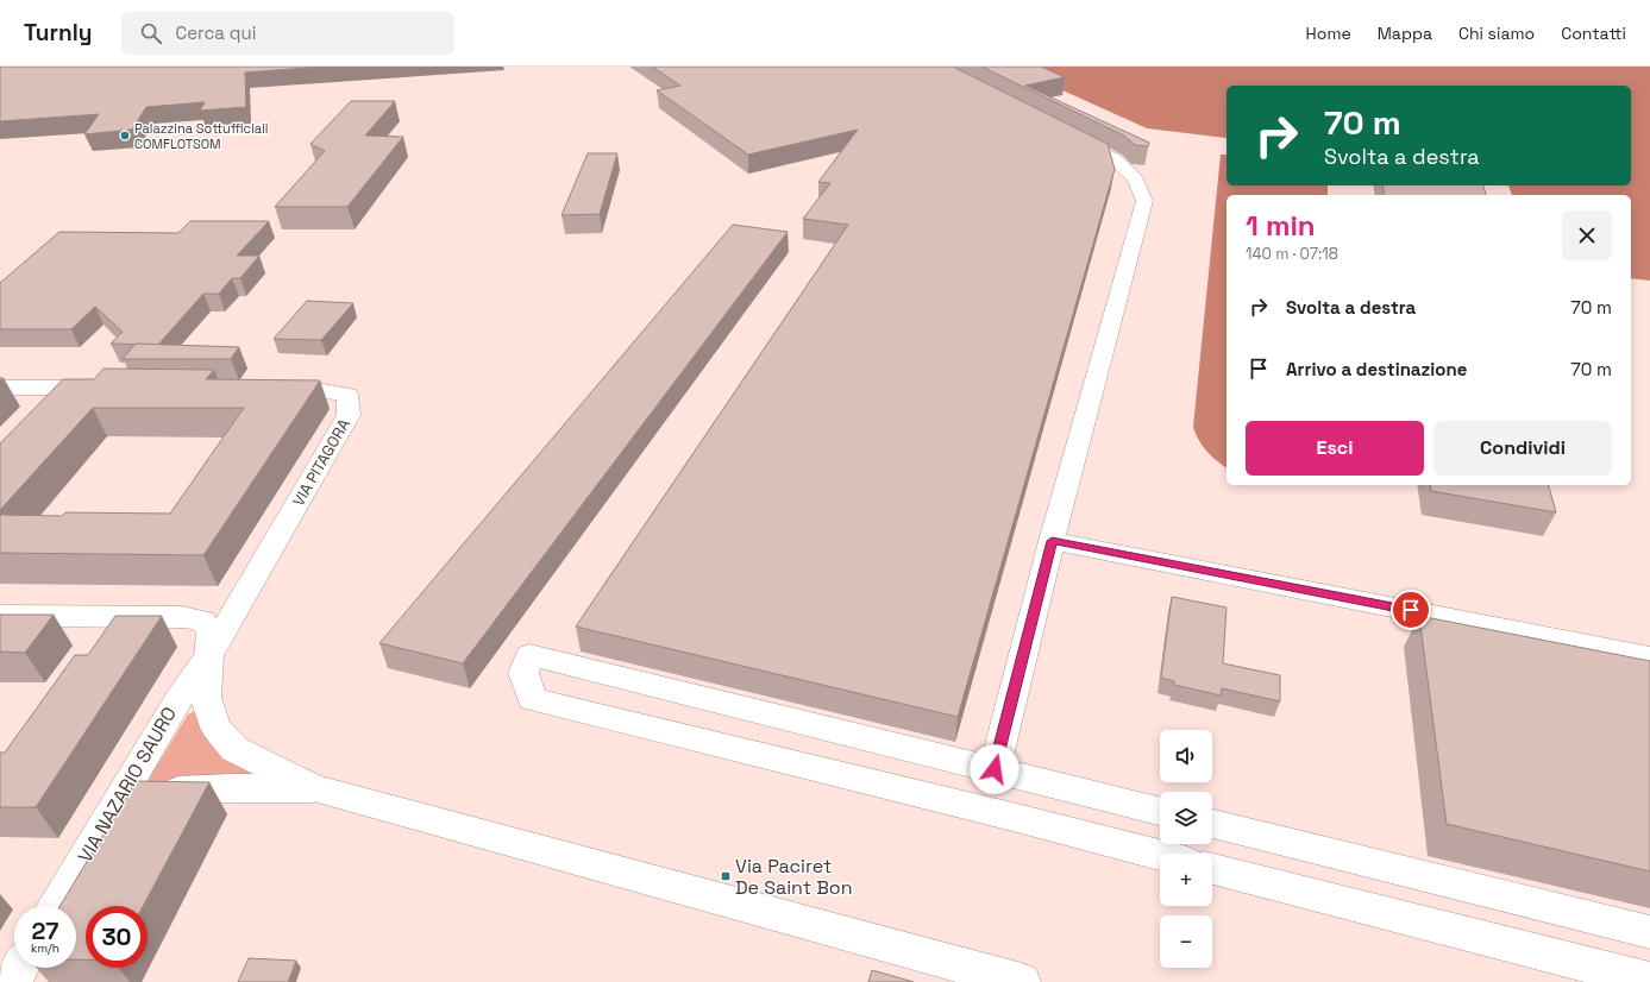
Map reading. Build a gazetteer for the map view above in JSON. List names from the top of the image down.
{
  "streets": {
    "street": ["VIA PITAGORA", "VIA NAZARIO SAURO"]
  },
  "crossings": [
    ["VIA PITAGORA", "VIA NAZARIO SAURO"]
  ],
  "places": {
    "other": ["Palazzina Sottufficiali COMFLOTSOM"],
    "transit": ["Via Paciret De Saint Bon"]
  },
  "page": {
    "header": "Turnly",
    "search": "Cerca qui",
    "nav": [
      "Home",
      "Mappa",
      "Chi siamo",
      "Contatti"
    ],
    "turn": ["70 m", "Svolta a destra"],
    "heading": ["1 min", "140 m · 07:18"],
    "list": [
      {
        "name": "Svolta a destra",
        "value": "70 m"
      },
      {
        "name": "Arrivo a destinazione",
        "value": "70 m"
      }
    ],
    "buttons": ["Esci", "Condividi"],
    "map_buttons": ["+", "−"],
    "speed": "27 km/h",
    "limit": "30"
  }
}
